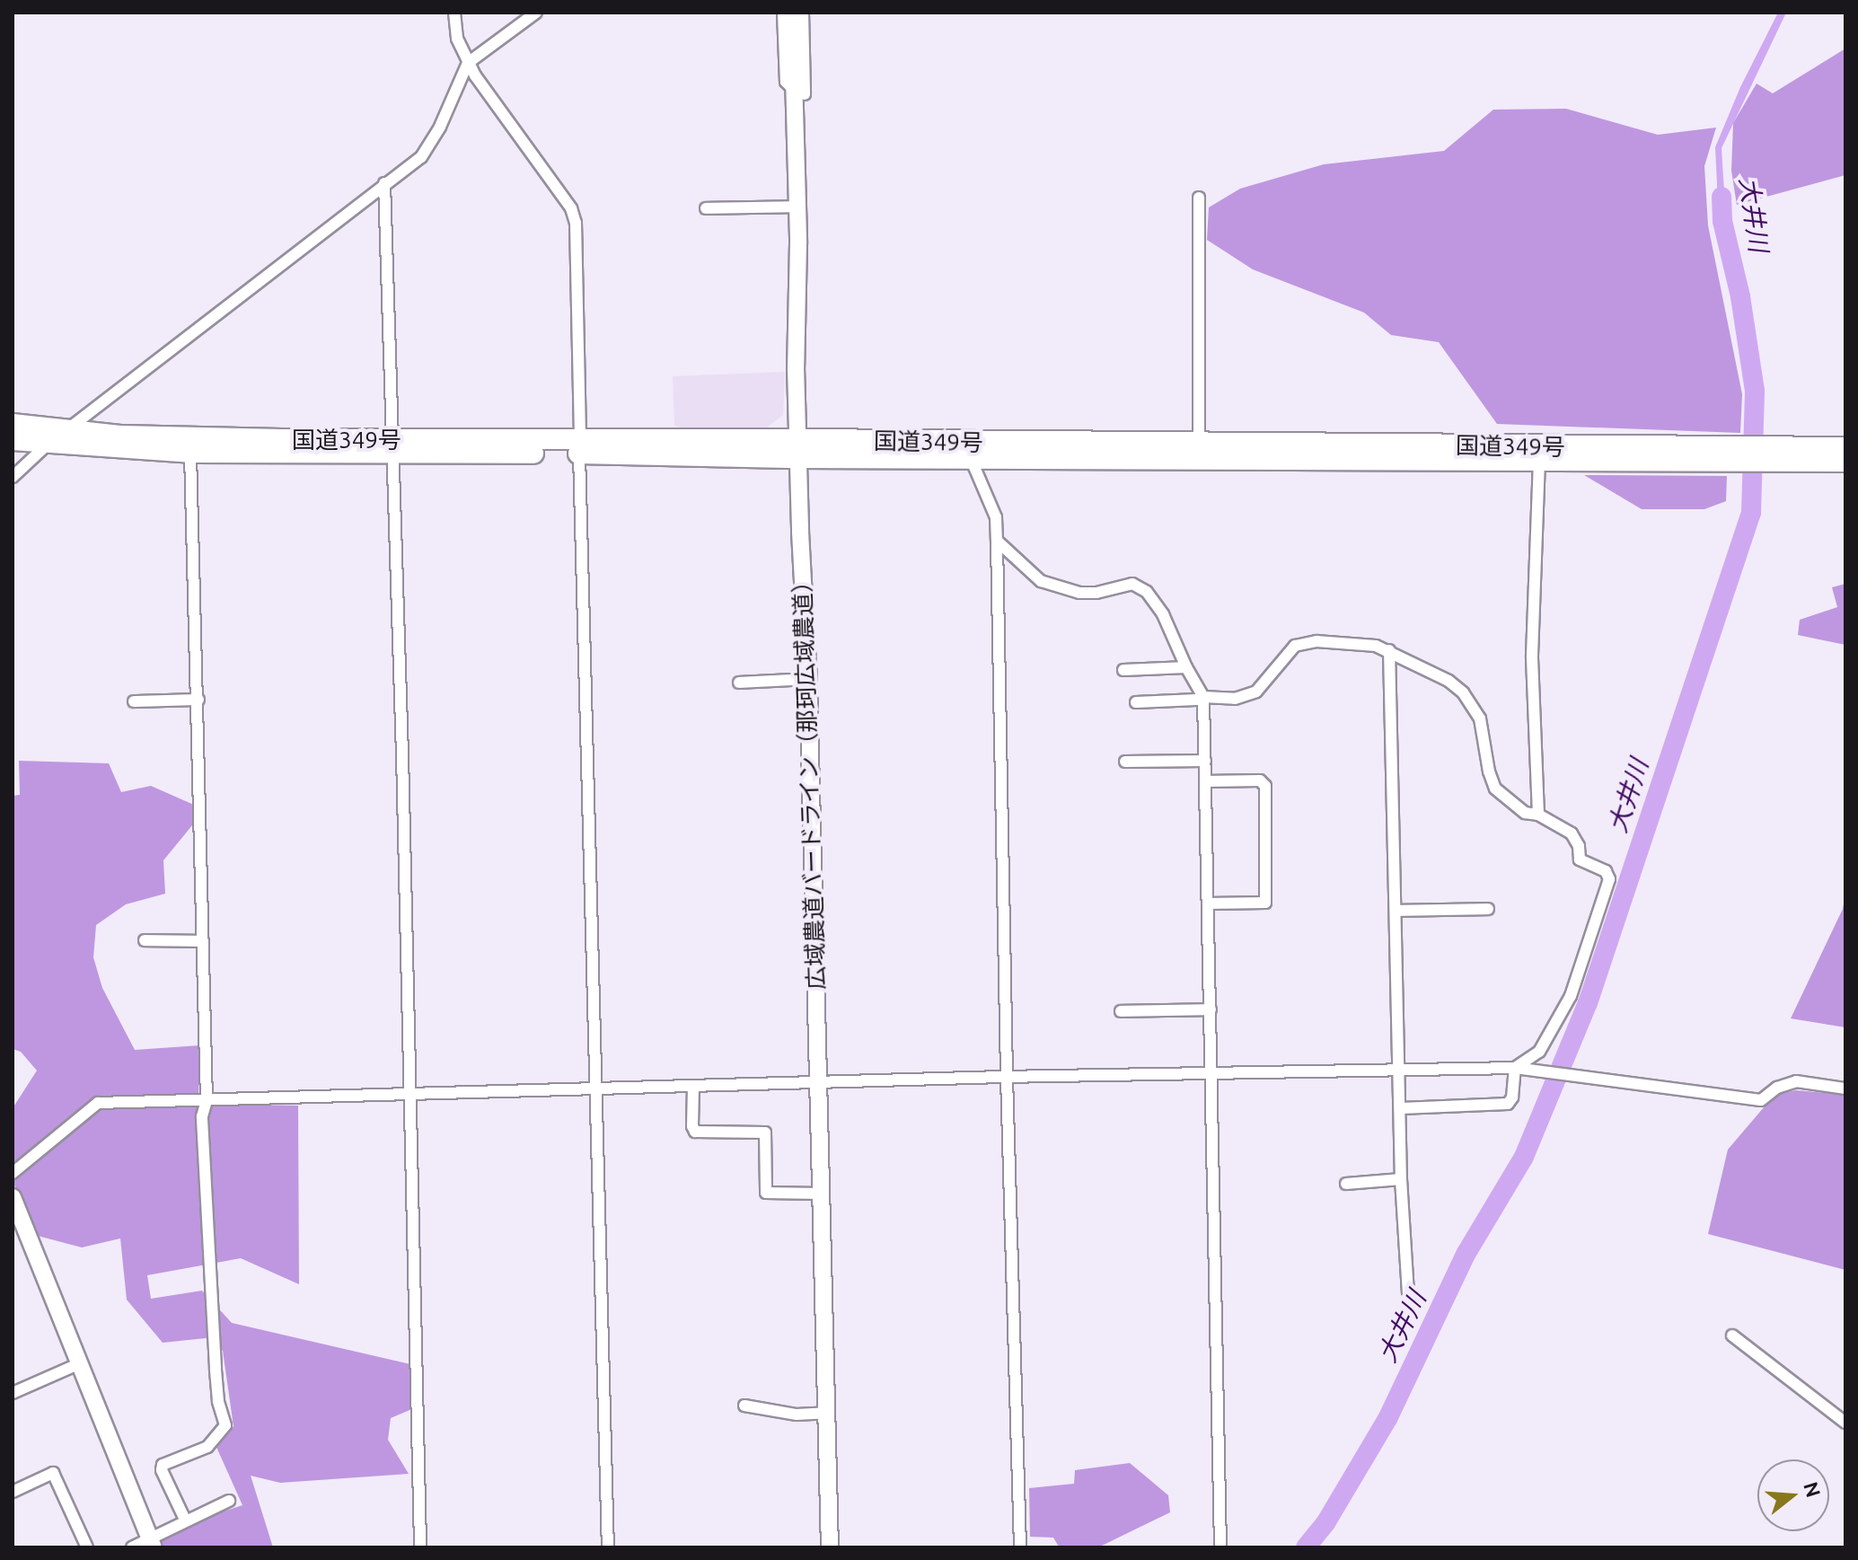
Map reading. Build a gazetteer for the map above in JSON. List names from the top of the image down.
{
  "streets": {
    "highway": ["国道349号"],
    "street": ["広域農道バードライン（那珂広域農道）"]
  },
  "crossings": [
    ["国道349号", "広域農道バードライン（那珂広域農道）"]
  ],
  "water": ["大井川"],
  "north": "right"
}
